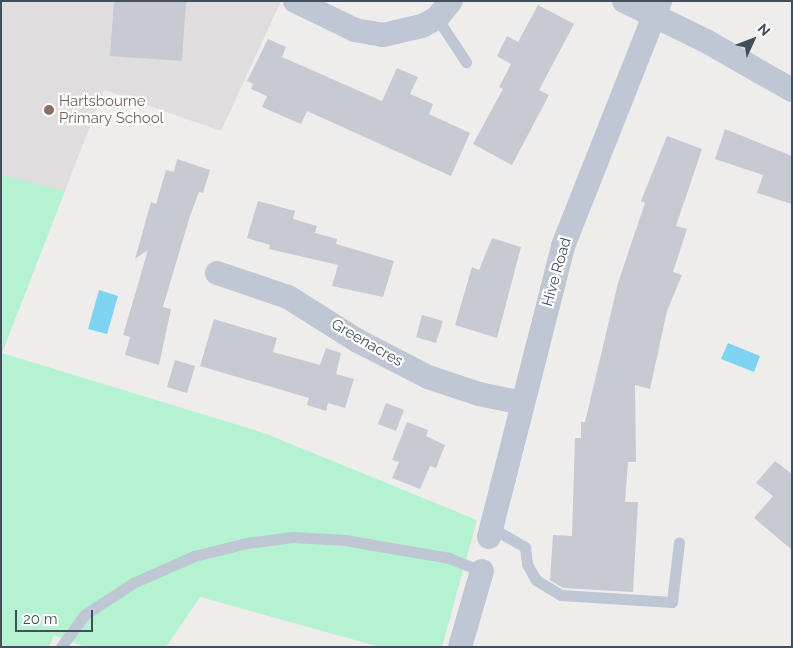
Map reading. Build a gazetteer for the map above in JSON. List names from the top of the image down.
{
  "streets": {
    "street": ["Hive Road", "Greenacres"]
  },
  "crossings": [
    ["Hive Road", "Greenacres"]
  ],
  "places": ["Hartsbourne Primary School"],
  "scale_bar": "20 m",
  "north": "top right"
}
